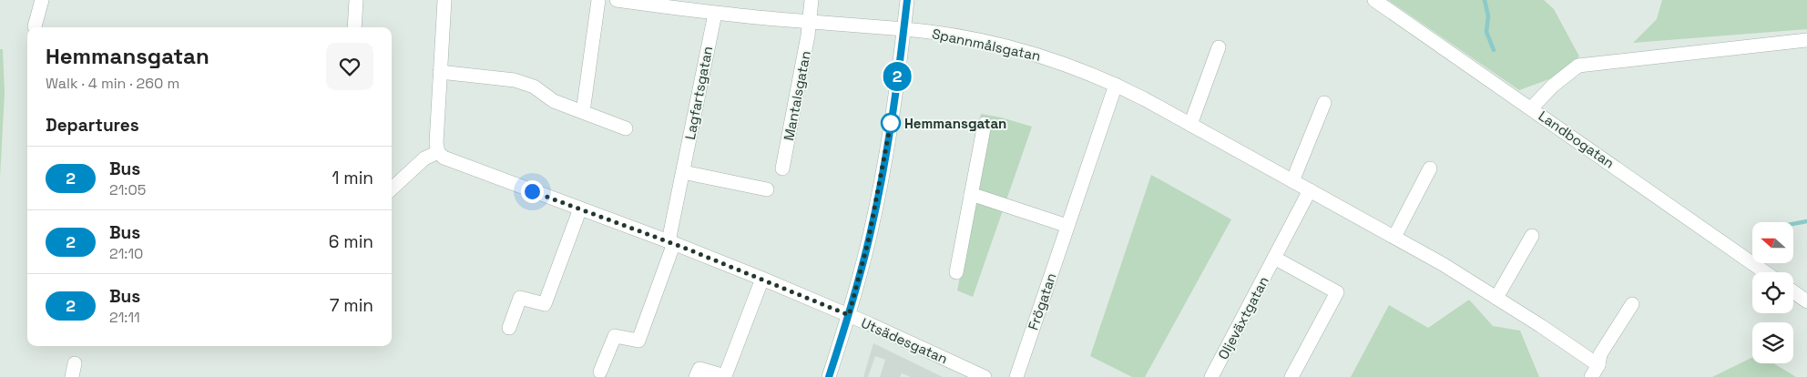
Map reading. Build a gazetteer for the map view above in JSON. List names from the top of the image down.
{
  "streets": {
    "street": [
      "Spannmålsgatan",
      "Lagfartsgatan",
      "Mantalsgatan",
      "Landbogatan",
      "Frögatan",
      "Oljeväxtgatan",
      "Utsädesgatan"
    ]
  },
  "crossings": [
    ["Spannmålsgatan", "Frögatan"],
    ["Spannmålsgatan", "Oljeväxtgatan"]
  ],
  "places": ["Hemmansgatan"],
  "lines": ["bus line 2"],
  "north": "left",
  "page": {
    "on_map": "2",
    "heading": [
      ["Hemmansgatan", "Walk · 4 min · 260 m"],
      "Departures"
    ],
    "list": [
      {
        "mark": "2",
        "name": "Bus",
        "note": "21:05",
        "value": "1 min"
      },
      {
        "mark": "2",
        "name": "Bus",
        "note": "21:10",
        "value": "6 min"
      },
      {
        "mark": "2",
        "name": "Bus",
        "note": "21:11",
        "value": "7 min"
      }
    ]
  }
}
